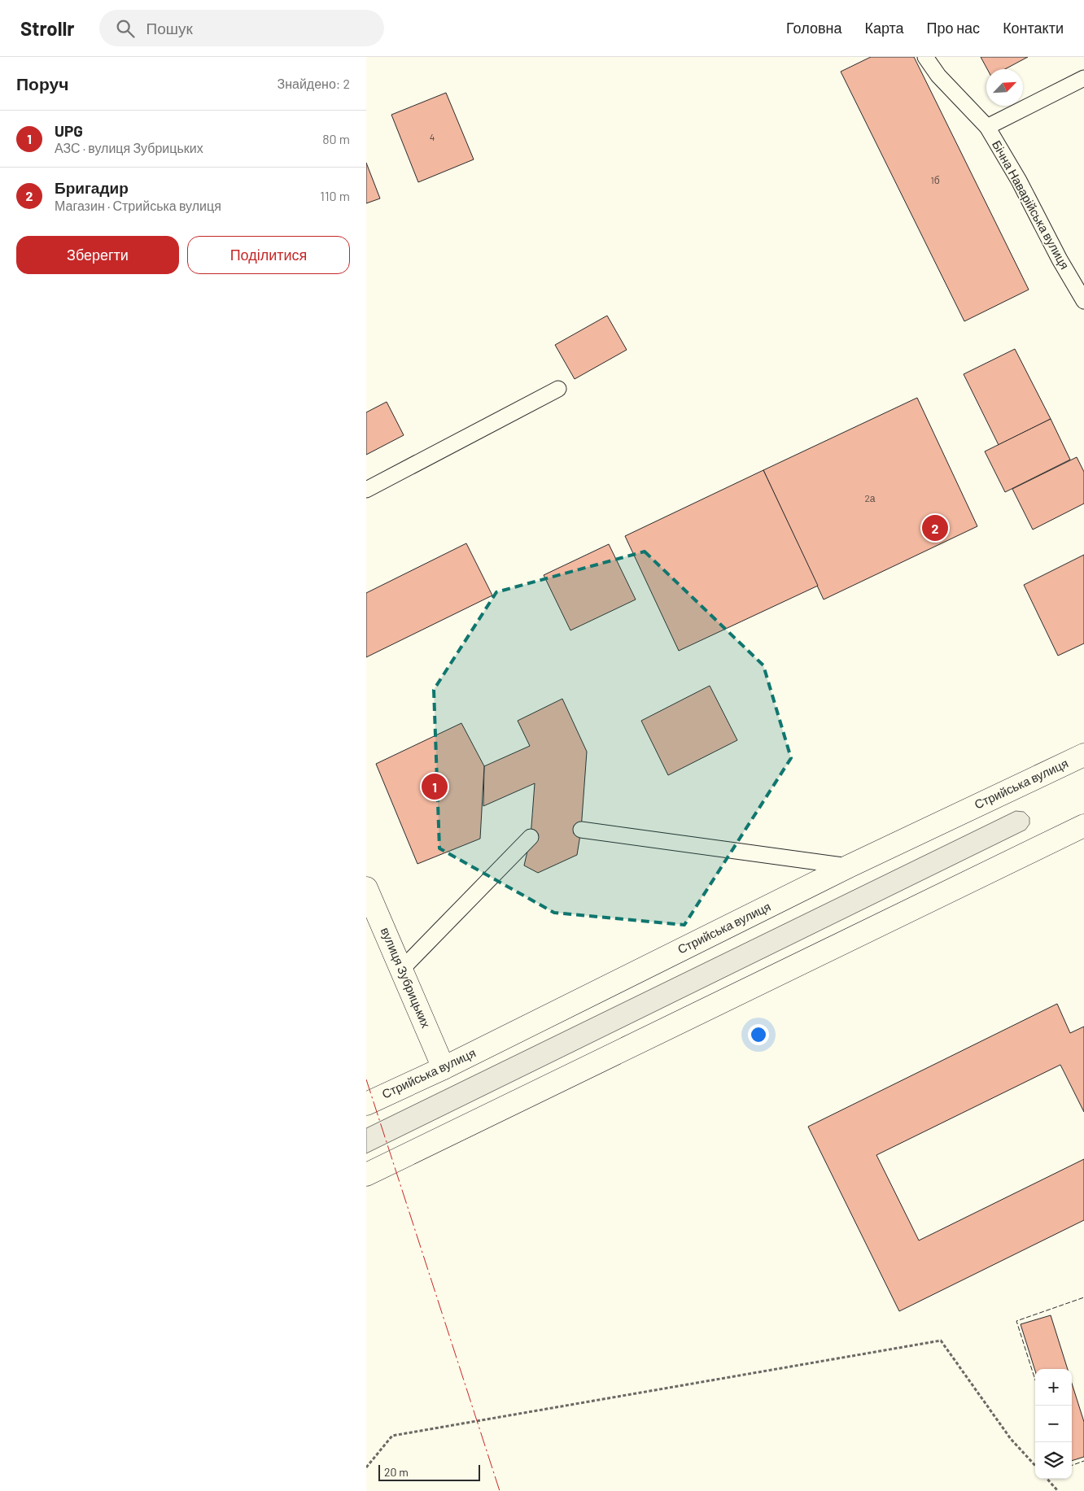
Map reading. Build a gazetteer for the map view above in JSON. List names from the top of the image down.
{
  "streets": {
    "main road": ["Стрийська вулиця", "вулиця Зубрицьких"],
    "lane": ["Бічна Наварійська вулиця"]
  },
  "crossings": [
    ["Стрийська вулиця", "вулиця Зубрицьких"]
  ],
  "house_numbers": ["4", "1б", "2а"],
  "scale_bar": "20 m",
  "north": "top right",
  "page": {
    "header": "Strollr",
    "search": "Пошук",
    "nav": [
      "Головна",
      "Карта",
      "Про нас",
      "Контакти"
    ],
    "heading": ["Поруч", "Знайдено: 2"],
    "list": [
      {
        "mark": "1",
        "name": "UPG",
        "note": "АЗС · вулиця Зубрицьких",
        "value": "80 m"
      },
      {
        "mark": "2",
        "name": "Бригадир",
        "note": "Магазин · Стрийська вулиця",
        "value": "110 m"
      }
    ],
    "buttons": ["Зберегти", "Поділитися"],
    "pins": ["2", "1"],
    "map_buttons": ["+", "−"],
    "scale": "20 m"
  }
}
